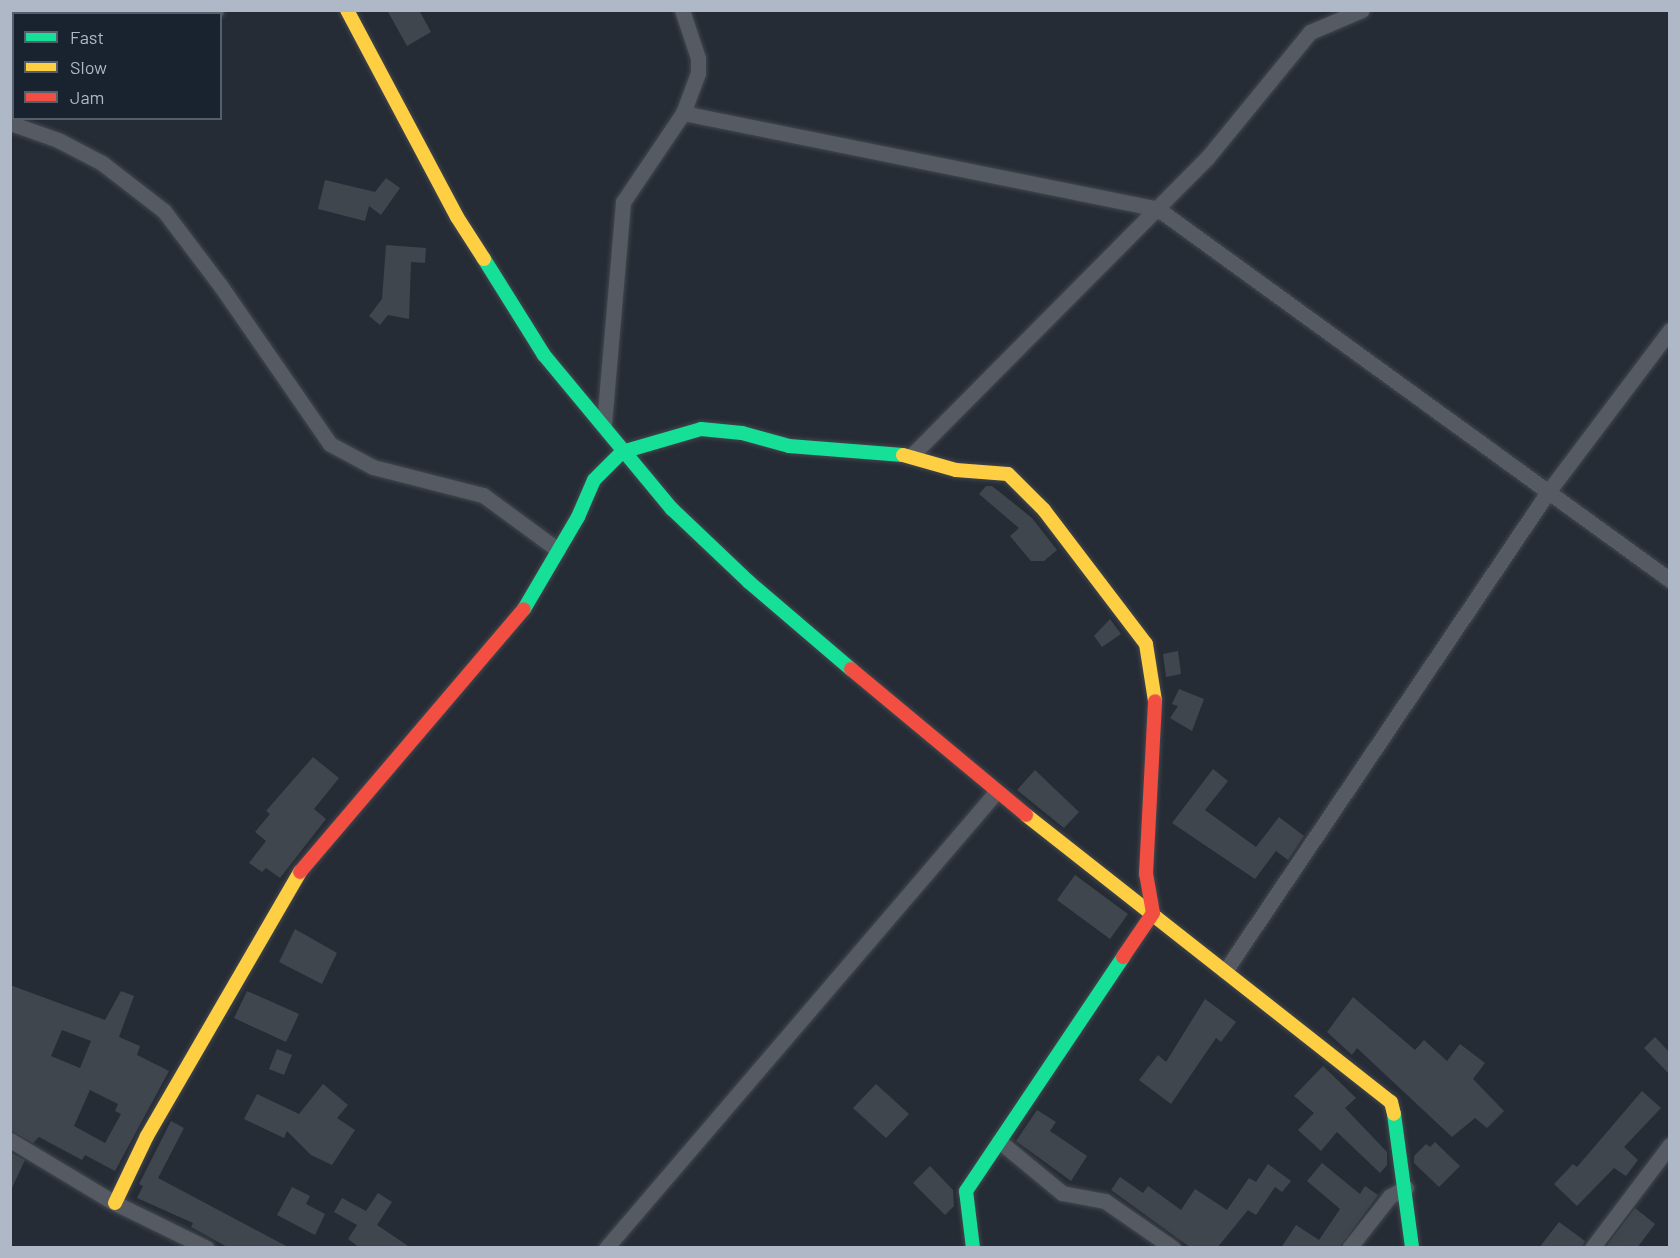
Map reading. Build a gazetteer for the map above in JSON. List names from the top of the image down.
{
  "legend": ["Fast", "Slow", "Jam"]
}
